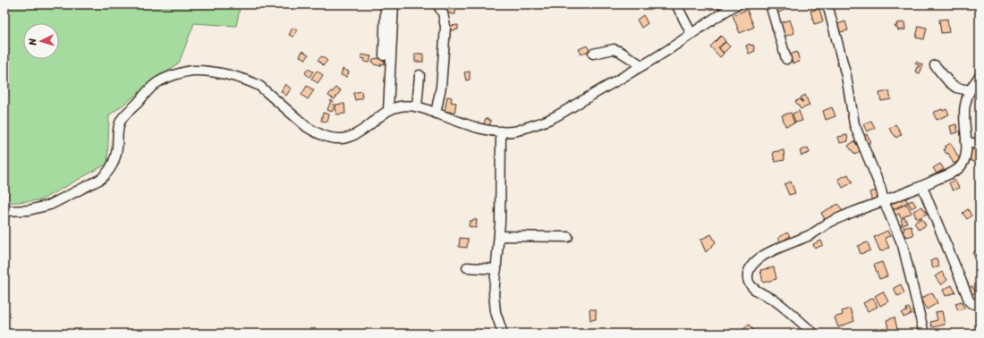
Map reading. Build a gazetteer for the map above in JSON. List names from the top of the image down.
{
  "north": "left"
}
